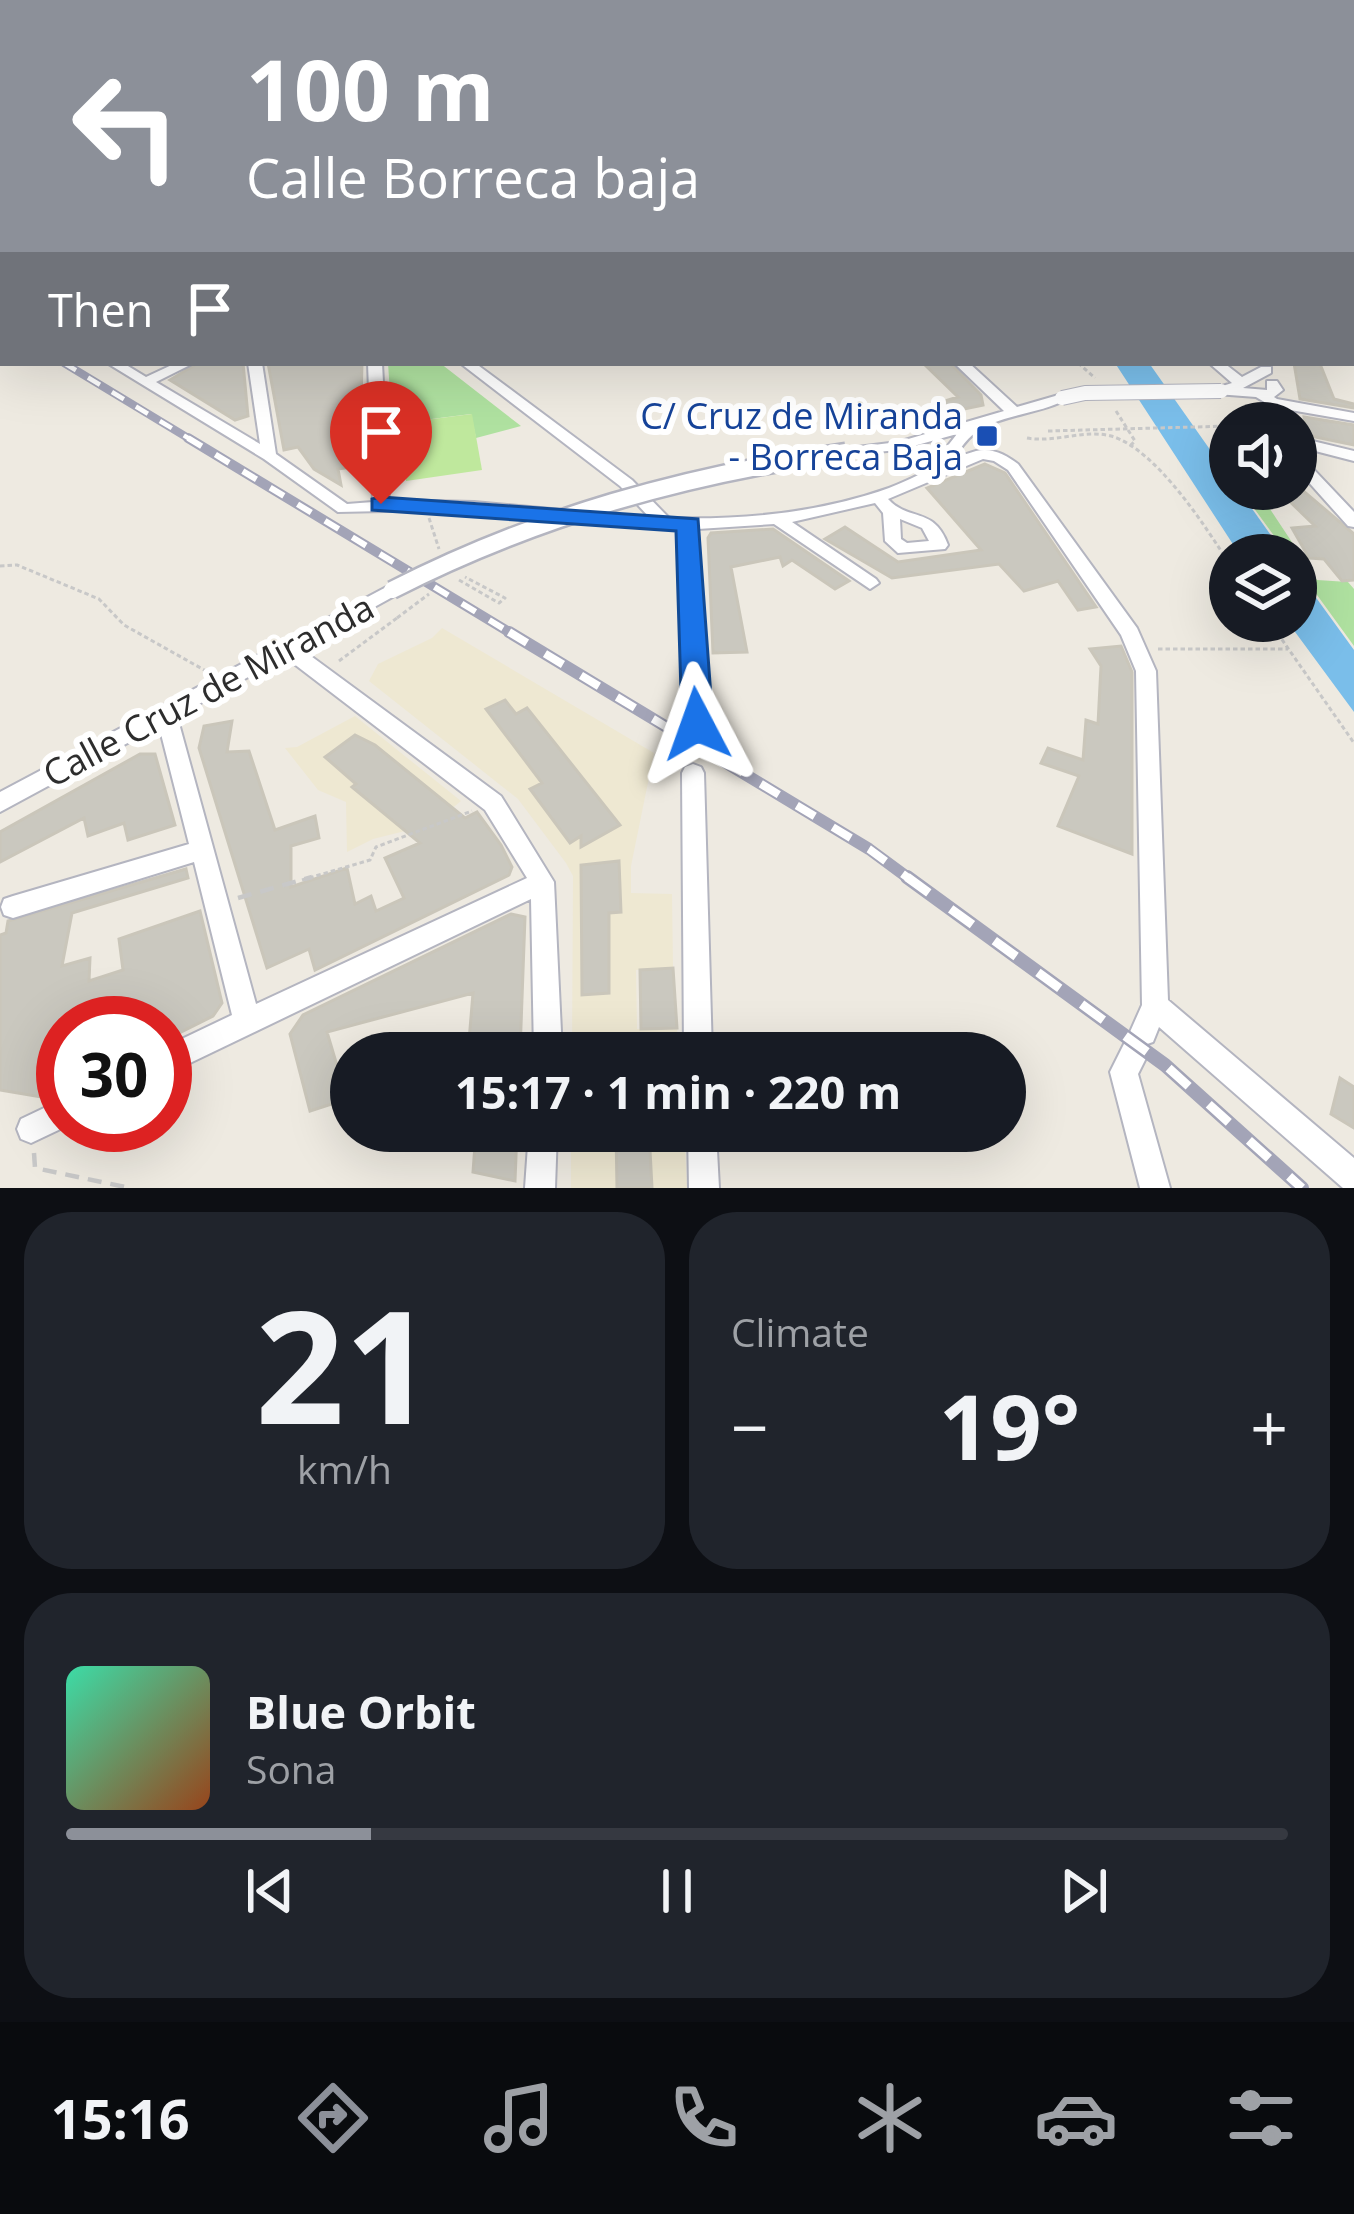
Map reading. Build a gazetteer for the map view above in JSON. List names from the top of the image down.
{
  "streets": {
    "street": ["Calle Cruz de Miranda"]
  },
  "places": {
    "transit": ["C/ Cruz de Miranda - Borreca Baja"]
  },
  "page": {
    "turn": ["100 m", "Calle Borreca baja"],
    "then": "Then",
    "limit": "30",
    "trip": "15:17 · 1 min · 220 m",
    "tile": [
      ["21", "km/h"],
      "Climate"
    ],
    "heat": ["−", "19°", "+"],
    "song": ["Blue Orbit", "Sona"],
    "tabs": "15:16"
  }
}
